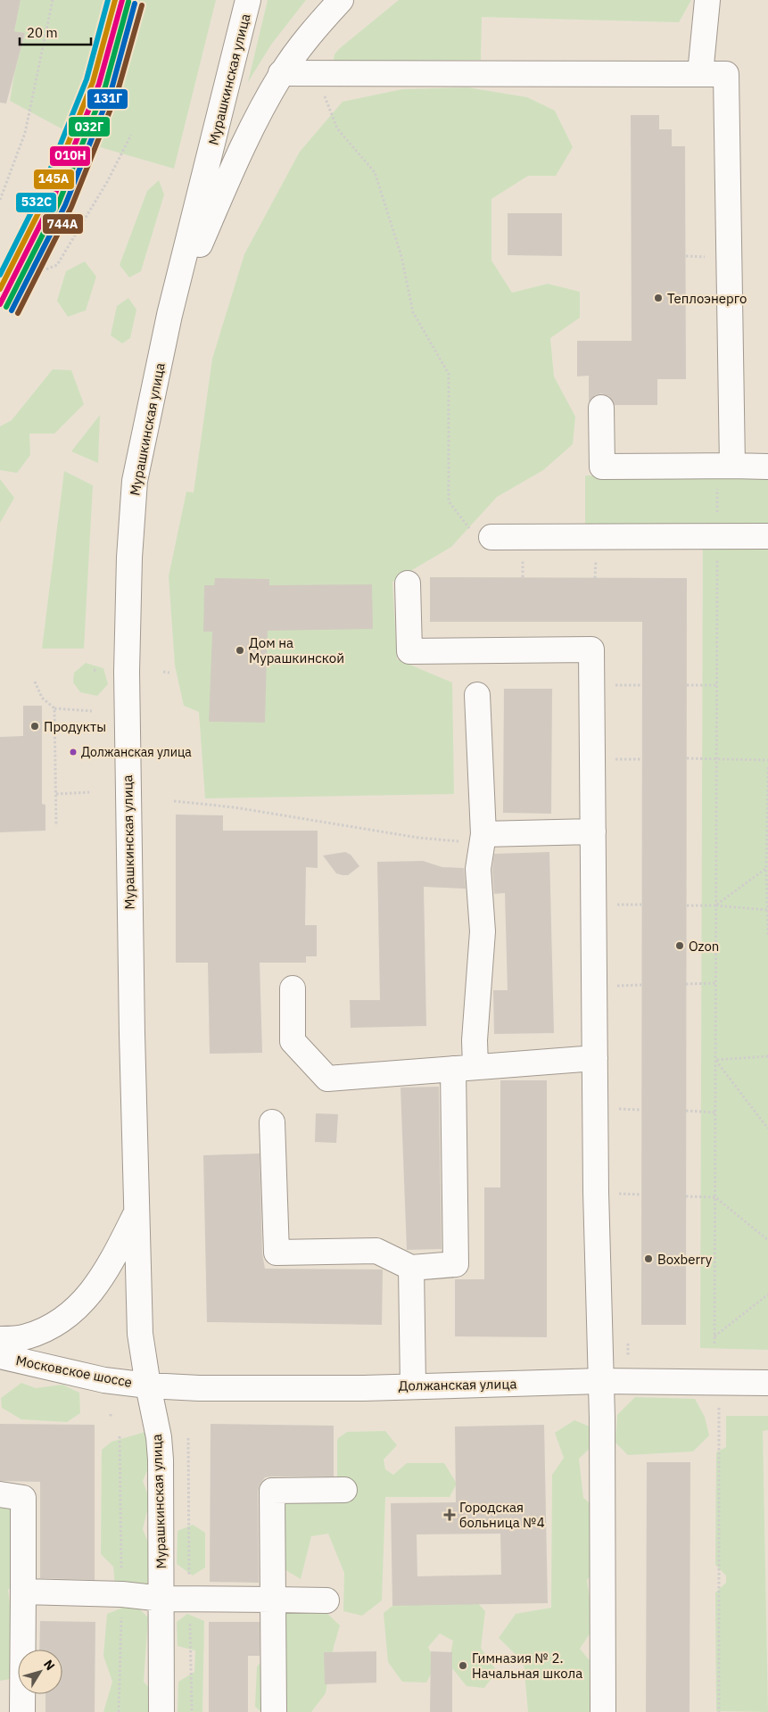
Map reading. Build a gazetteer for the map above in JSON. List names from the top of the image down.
{
  "streets": {
    "main road": ["Мурашкинская улица", "Московское шоссе", "Должанская улица"]
  },
  "crossings": [
    ["Мурашкинская улица", "Московское шоссе"],
    ["Мурашкинская улица", "Должанская улица"],
    ["Московское шоссе", "Должанская улица"]
  ],
  "places": {
    "other": [
      "Теплоэнерго",
      "Дом на Мурашкинской",
      "Продукты",
      "Должанская улица",
      "Ozon",
      "Boxberry",
      "Гимназия № 2. Начальная школа"
    ],
    "health": ["Городская больница №4"]
  },
  "lines": [
    "transit line 010Н",
    "transit line 145А",
    "transit line 532С",
    "transit line 032Г",
    "transit line 131Г",
    "transit line 744А"
  ],
  "scale_bar": "20 m",
  "north": "top right"
}
